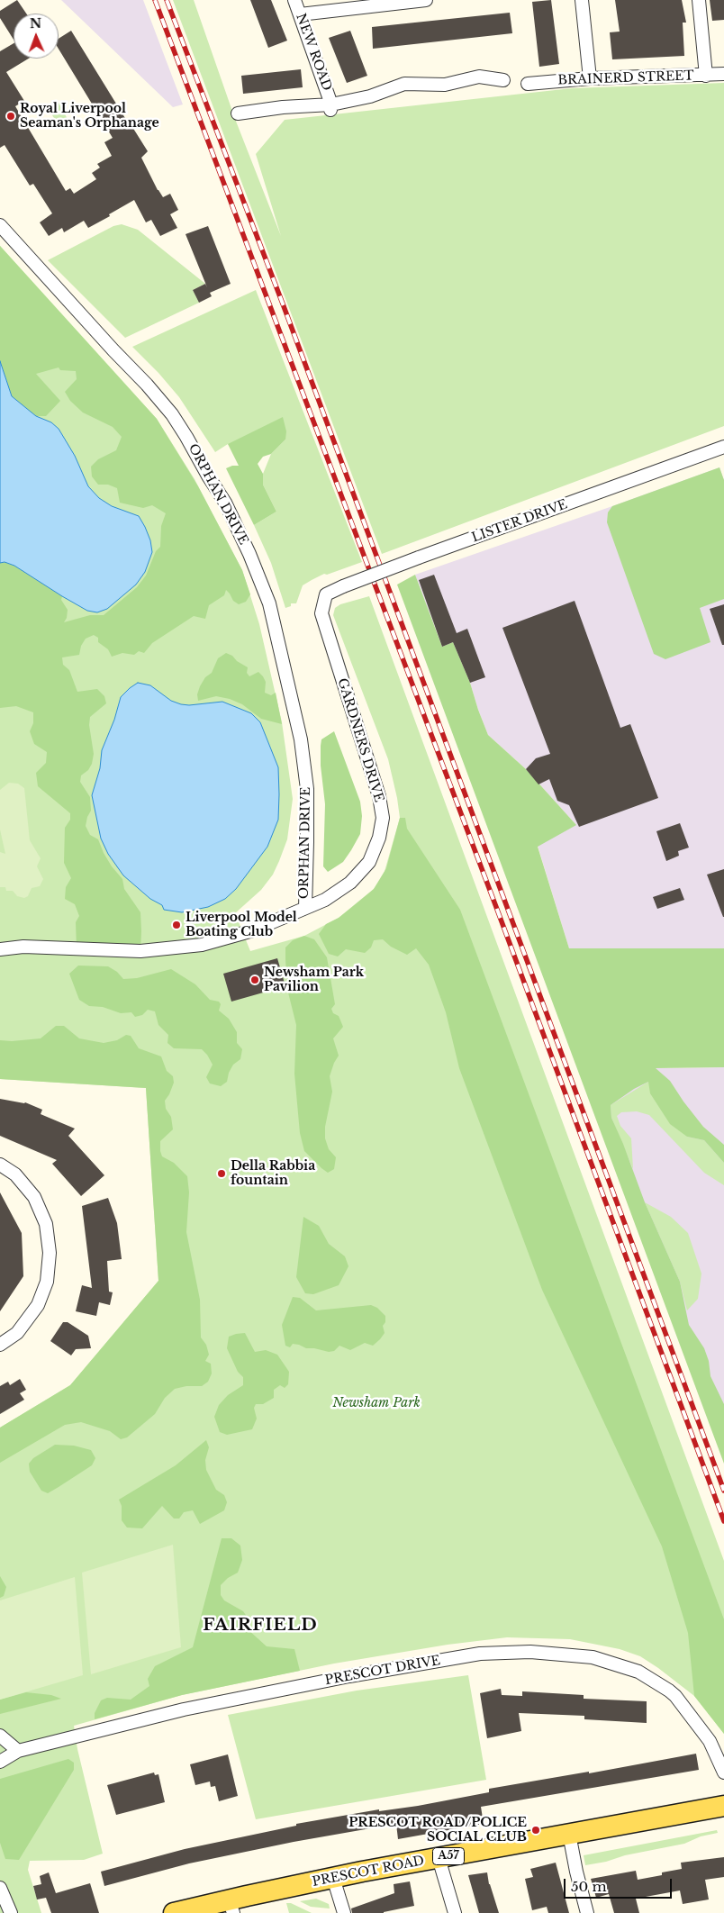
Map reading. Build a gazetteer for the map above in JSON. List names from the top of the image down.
{
  "streets": {
    "main road": ["A57", "PRESCOT ROAD"],
    "street": [
      "NEW ROAD",
      "BRAINERD STREET",
      "ORPHAN DRIVE",
      "LISTER DRIVE",
      "GARDNERS DRIVE",
      "PRESCOT DRIVE"
    ]
  },
  "crossings": [
    ["ORPHAN DRIVE", "GARDNERS DRIVE"],
    ["LISTER DRIVE", "GARDNERS DRIVE"]
  ],
  "districts": ["FAIRFIELD"],
  "parks": ["Newsham Park"],
  "places": [
    "Royal Liverpool Seaman's Orphanage",
    "Liverpool Model Boating Club",
    "Newsham Park Pavilion",
    "Della Rabbia fountain",
    "PRESCOT ROAD/POLICE SOCIAL CLUB"
  ],
  "scale_bar": "50 m",
  "north": "top"
}
